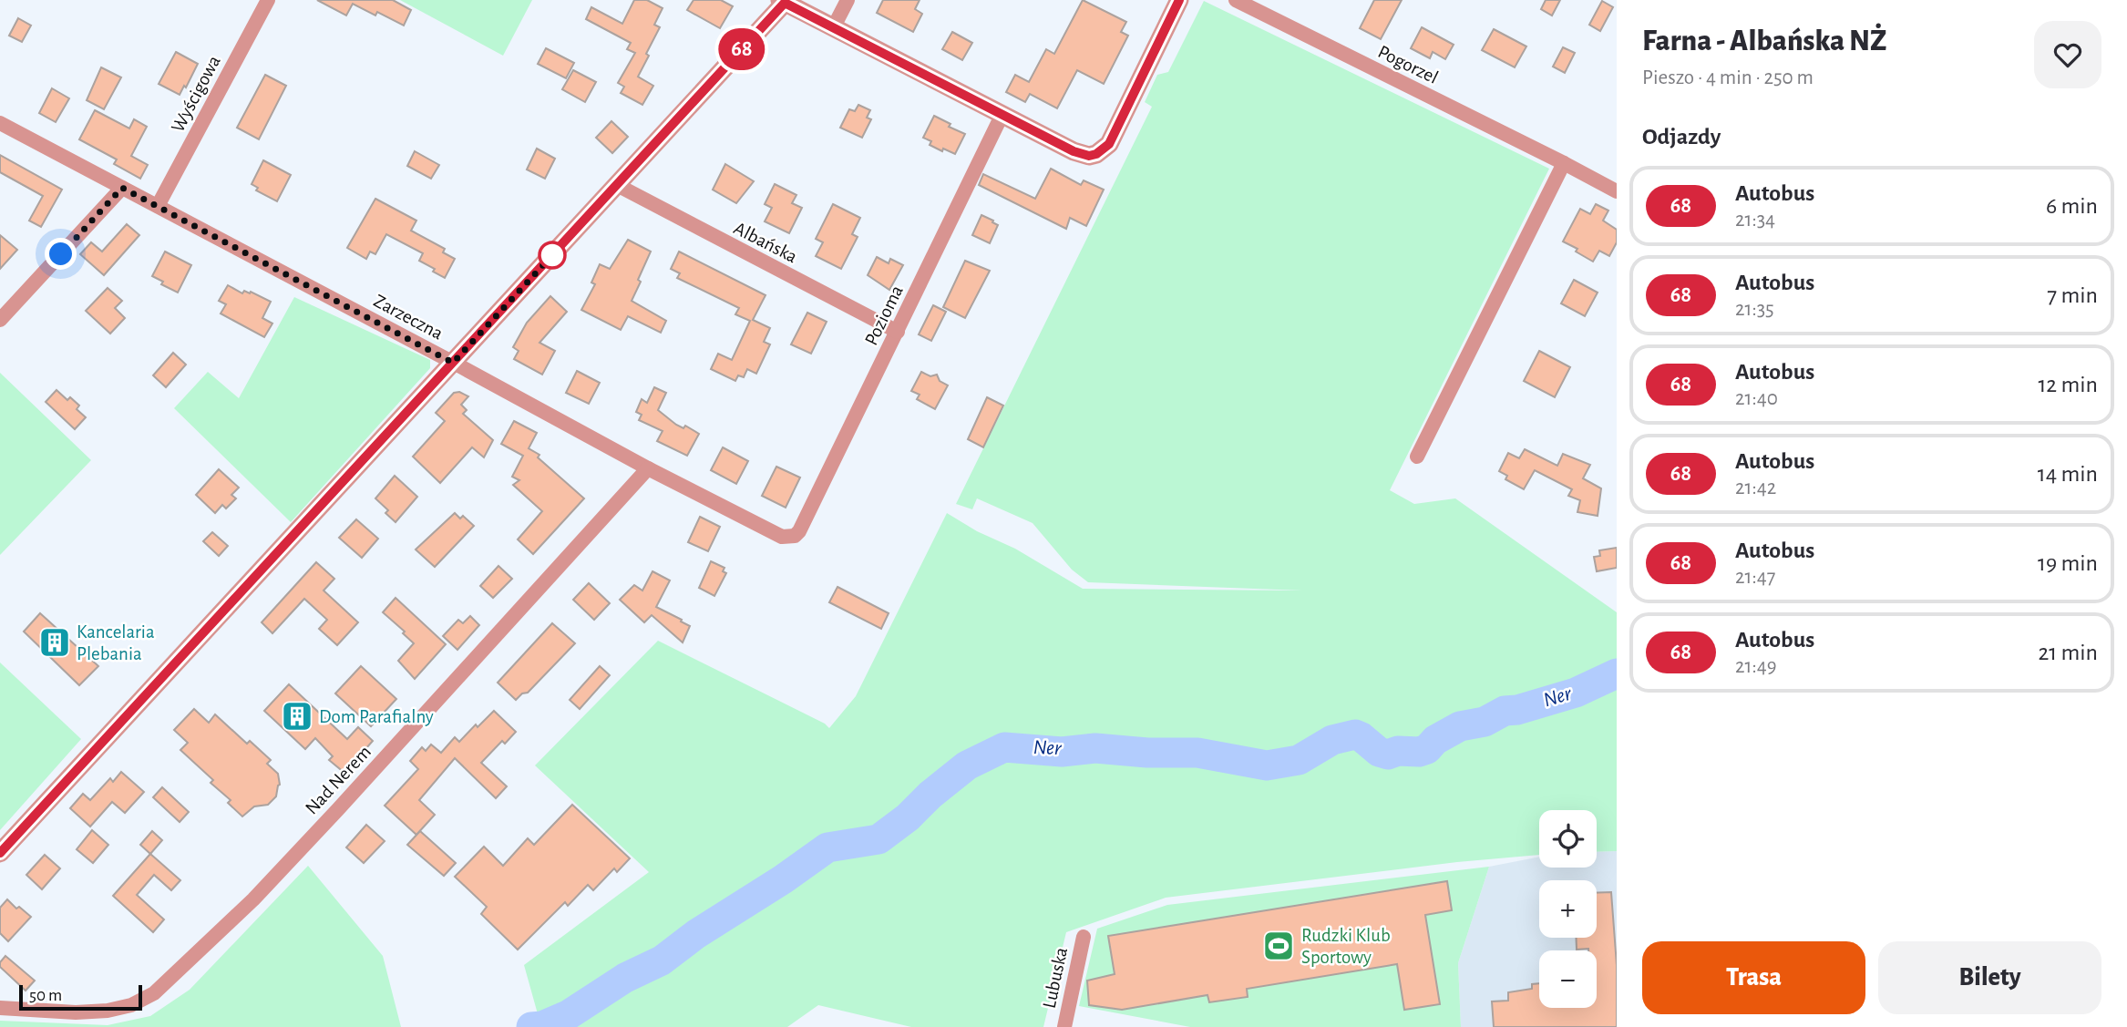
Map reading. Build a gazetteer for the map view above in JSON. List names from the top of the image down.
{
  "streets": {
    "street": [
      "Pogorzel",
      "Wyścigowa",
      "Albańska",
      "Pozioma",
      "Zarzeczna",
      "Nad Nerem",
      "Lubuska"
    ]
  },
  "crossings": [
    ["Wyścigowa", "Zarzeczna"],
    ["Albańska", "Pozioma"],
    ["Pozioma", "Zarzeczna"],
    ["Zarzeczna", "Nad Nerem"]
  ],
  "water": ["Ner"],
  "places": {
    "building": ["Kancelaria Plebania", "Dom Parafialny"],
    "sports": ["Rudzki Klub Sportowy"]
  },
  "lines": ["bus line 68"],
  "scale_bar": "50 m",
  "page": {
    "on_map": "68",
    "heading": [
      ["Farna - Albańska NŻ", "Pieszo · 4 min · 250 m"],
      "Odjazdy"
    ],
    "list": [
      {
        "mark": "68",
        "name": "Autobus",
        "note": "21:34",
        "value": "6 min"
      },
      {
        "mark": "68",
        "name": "Autobus",
        "note": "21:35",
        "value": "7 min"
      },
      {
        "mark": "68",
        "name": "Autobus",
        "note": "21:40",
        "value": "12 min"
      },
      {
        "mark": "68",
        "name": "Autobus",
        "note": "21:42",
        "value": "14 min"
      },
      {
        "mark": "68",
        "name": "Autobus",
        "note": "21:47",
        "value": "19 min"
      },
      {
        "mark": "68",
        "name": "Autobus",
        "note": "21:49",
        "value": "21 min"
      }
    ],
    "map_buttons": ["+", "−"],
    "buttons": ["Trasa", "Bilety"],
    "scale": "50 m"
  }
}
